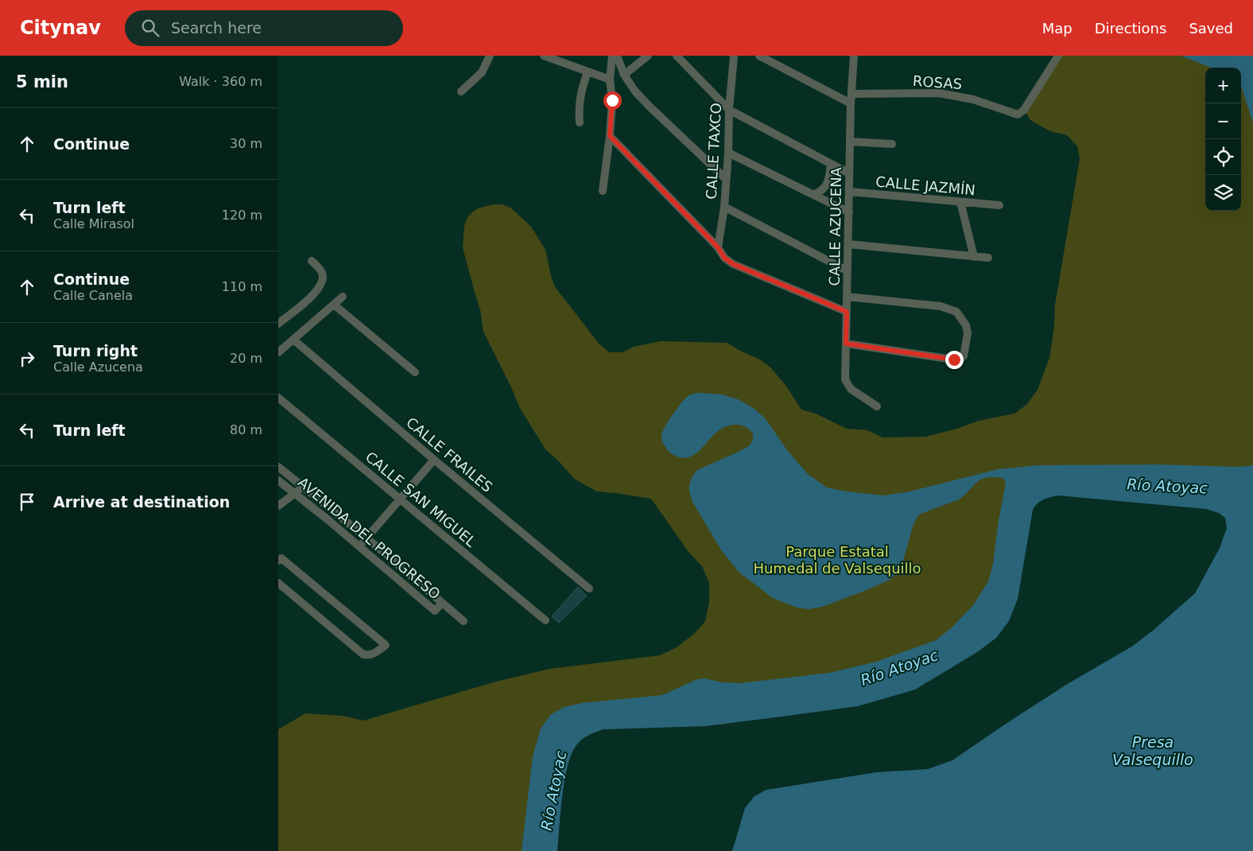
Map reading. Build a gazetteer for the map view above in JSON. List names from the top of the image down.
{
  "streets": {
    "street": [
      "ROSAS",
      "CALLE TAXCO",
      "CALLE JAZMÍN",
      "CALLE AZUCENA",
      "CALLE FRAILES",
      "CALLE SAN MIGUEL",
      "AVENIDA DEL PROGRESO"
    ]
  },
  "crossings": [
    ["ROSAS", "CALLE AZUCENA"],
    ["CALLE JAZMÍN", "CALLE AZUCENA"]
  ],
  "water": ["Río Atoyac", "Presa Valsequillo"],
  "parks": ["Parque Estatal Humedal de Valsequillo"],
  "page": {
    "header": "Citynav",
    "search": "Search here",
    "nav": ["Map", "Directions", "Saved"],
    "heading": ["5 min", "Walk · 360 m"],
    "map_buttons": ["+", "−"],
    "list": [
      ["Continue", "30 m"],
      ["Turn left", "Calle Mirasol", "120 m"],
      ["Continue", "Calle Canela", "110 m"],
      ["Turn right", "Calle Azucena", "20 m"],
      ["Turn left", "80 m"],
      "Arrive at destination"
    ]
  }
}
